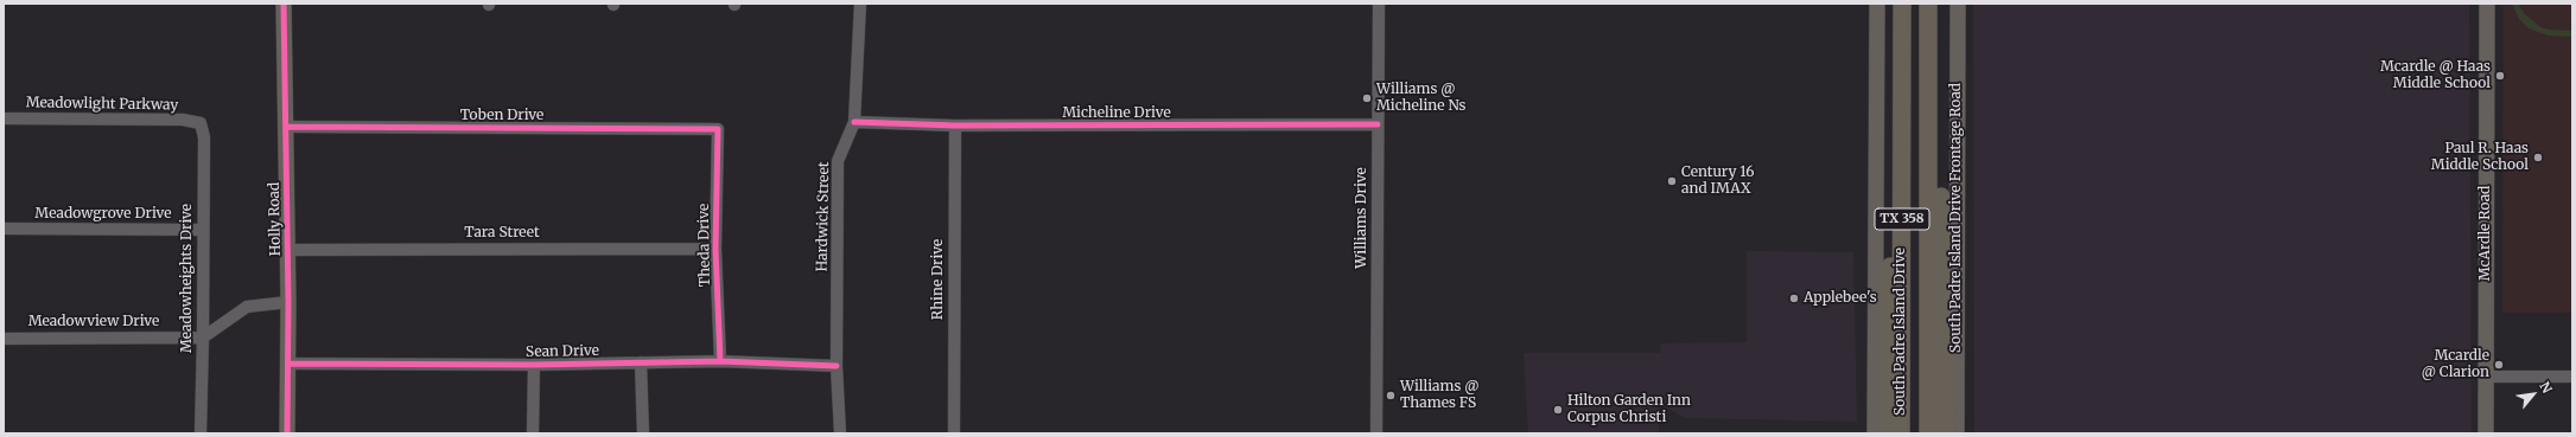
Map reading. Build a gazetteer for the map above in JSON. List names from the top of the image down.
{
  "streets": {
    "highway": ["TX 358", "South Padre Island Drive"],
    "main road": ["South Padre Island Drive Frontage Road", "Holly Road", "McArdle Road"],
    "street": [
      "Meadowlight Parkway",
      "Micheline Drive",
      "Toben Drive",
      "Meadowgrove Drive",
      "Hardwick Street",
      "Williams Drive",
      "Tara Street",
      "Theda Drive",
      "Meadowheights Drive",
      "Rhine Drive",
      "Meadowview Drive",
      "Sean Drive"
    ]
  },
  "crossings": [
    ["Meadowlight Parkway", "Meadowheights Drive"],
    ["Micheline Drive", "Hardwick Street"],
    ["Micheline Drive", "Williams Drive"],
    ["Micheline Drive", "Rhine Drive"],
    ["Toben Drive", "Holly Road"],
    ["Toben Drive", "Theda Drive"],
    ["Meadowgrove Drive", "Meadowheights Drive"],
    ["Hardwick Street", "Sean Drive"],
    ["Holly Road", "Tara Street"],
    ["Holly Road", "Sean Drive"],
    ["Tara Street", "Theda Drive"],
    ["Theda Drive", "Sean Drive"],
    ["Meadowheights Drive", "Meadowview Drive"]
  ],
  "places": [
    "Mcardle @ Haas Middle School",
    "Williams @ Micheline Ns",
    "Paul R. Haas Middle School",
    "Century 16 and IMAX",
    "Applebee's",
    "Mcardle @ Clarion",
    "Williams @ Thames FS",
    "Hilton Garden Inn Corpus Christi"
  ],
  "north": "top right"
}
